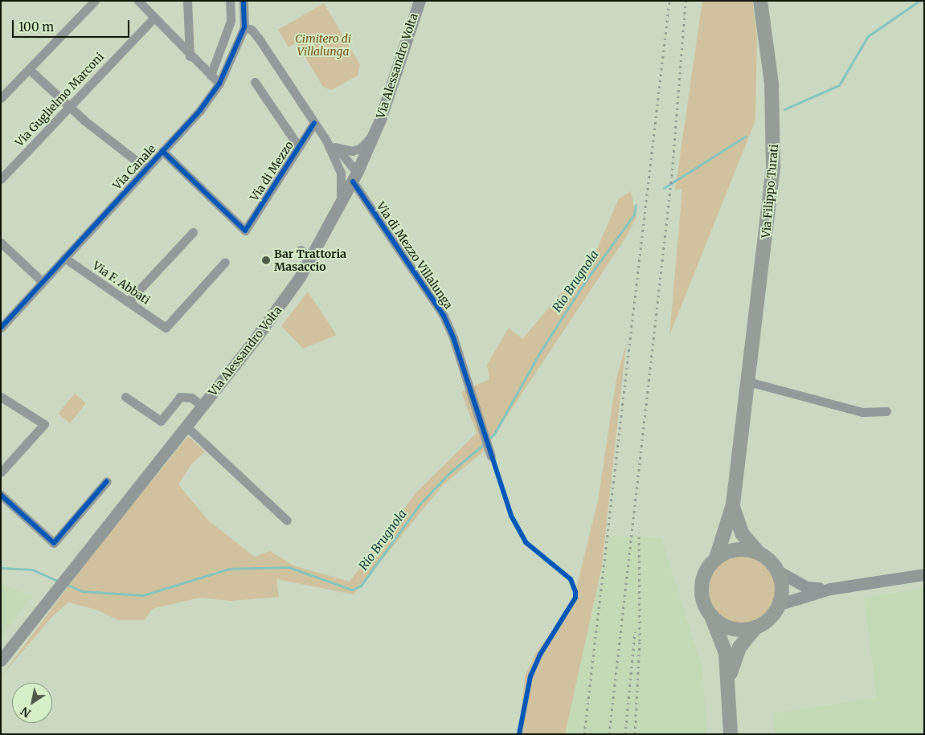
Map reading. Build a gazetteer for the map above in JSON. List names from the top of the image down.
{
  "streets": {
    "main road": ["Via Alessandro Volta", "Via Filippo Turati"],
    "street": [
      "Via Guglielmo Marconi",
      "Via Canale",
      "Via di Mezzo",
      "Via di Mezzo Villalunga",
      "Via F. Abbati"
    ]
  },
  "crossings": [
    ["Via Alessandro Volta", "Via di Mezzo Villalunga"],
    ["Via Canale", "Via di Mezzo"],
    ["Via Canale", "Via F. Abbati"]
  ],
  "water": ["Rio Brugnola"],
  "parks": ["Cimitero di Villalunga"],
  "places": ["Bar Trattoria Masaccio"],
  "scale_bar": "100 m",
  "north": "bottom left"
}
